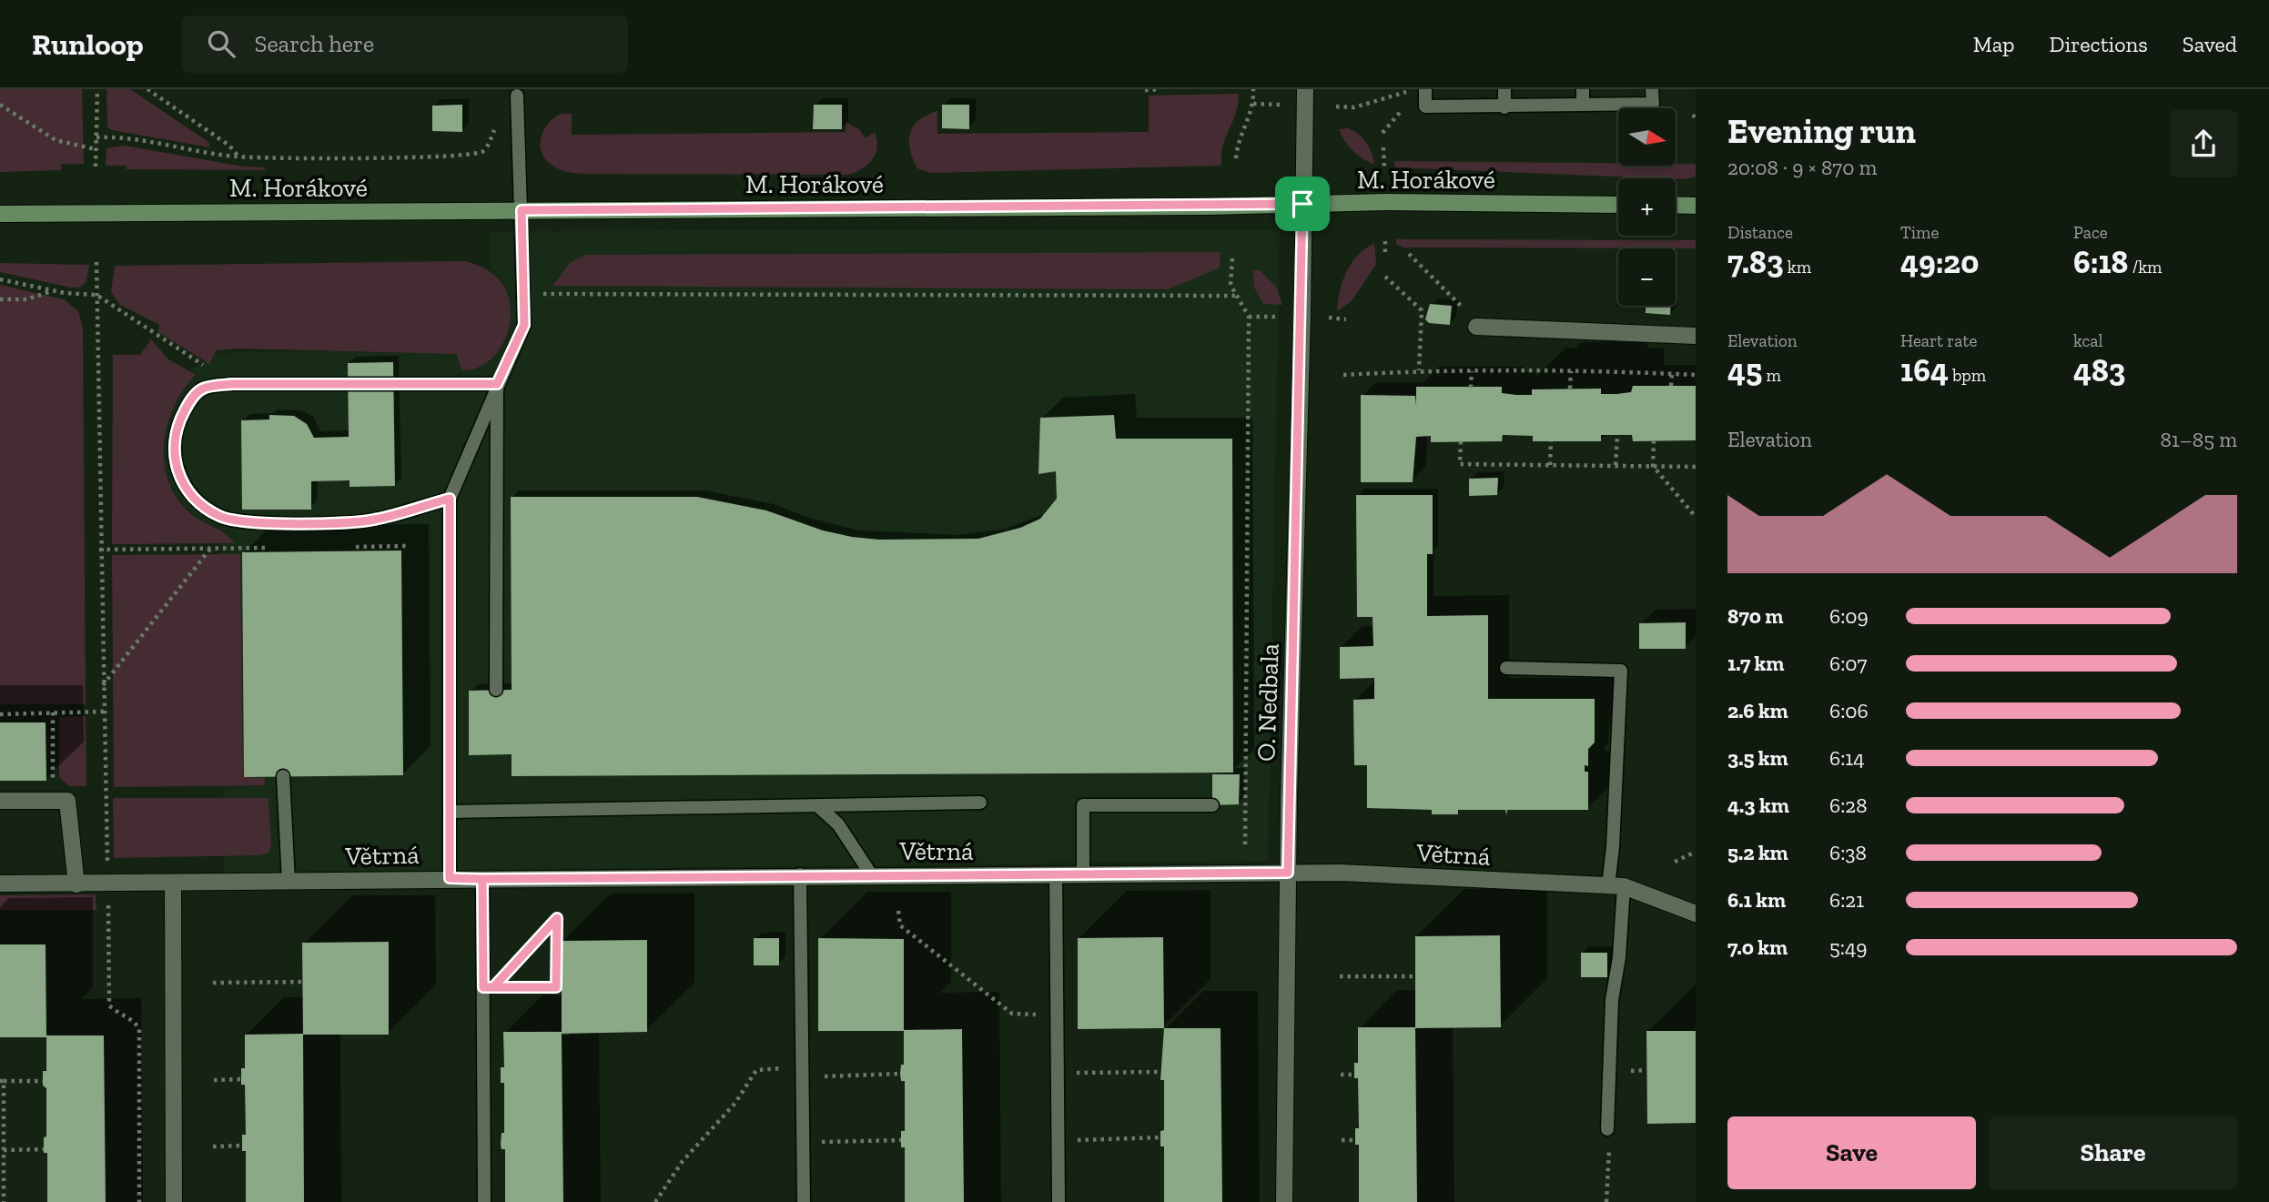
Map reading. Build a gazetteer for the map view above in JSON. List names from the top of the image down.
{
  "streets": {
    "street": ["M. Horákové", "O. Nedbala", "Větrná"]
  },
  "crossings": [
    ["M. Horákové", "O. Nedbala"],
    ["O. Nedbala", "Větrná"]
  ],
  "north": "right",
  "page": {
    "header": "Runloop",
    "search": "Search here",
    "nav": ["Map", "Directions", "Saved"],
    "heading": ["Evening run", "20:08 · 9 × 870 m"],
    "map_buttons": ["+", "−"],
    "stats": [
      ["Distance", "7.83 km"],
      ["Time", "49:20"],
      ["Pace", "6:18 /km"],
      ["Elevation", "45 m"],
      ["Heart rate", "164 bpm"],
      ["kcal", "483"]
    ],
    "chart": ["Elevation", "81–85 m"],
    "list": [
      {
        "name": "870 m",
        "note": "6:09"
      },
      {
        "name": "1.7 km",
        "note": "6:07"
      },
      {
        "name": "2.6 km",
        "note": "6:06"
      },
      {
        "name": "3.5 km",
        "note": "6:14"
      },
      {
        "name": "4.3 km",
        "note": "6:28"
      },
      {
        "name": "5.2 km",
        "note": "6:38"
      },
      {
        "name": "6.1 km",
        "note": "6:21"
      },
      {
        "name": "7.0 km",
        "note": "5:49"
      }
    ],
    "buttons": ["Save", "Share"]
  }
}
